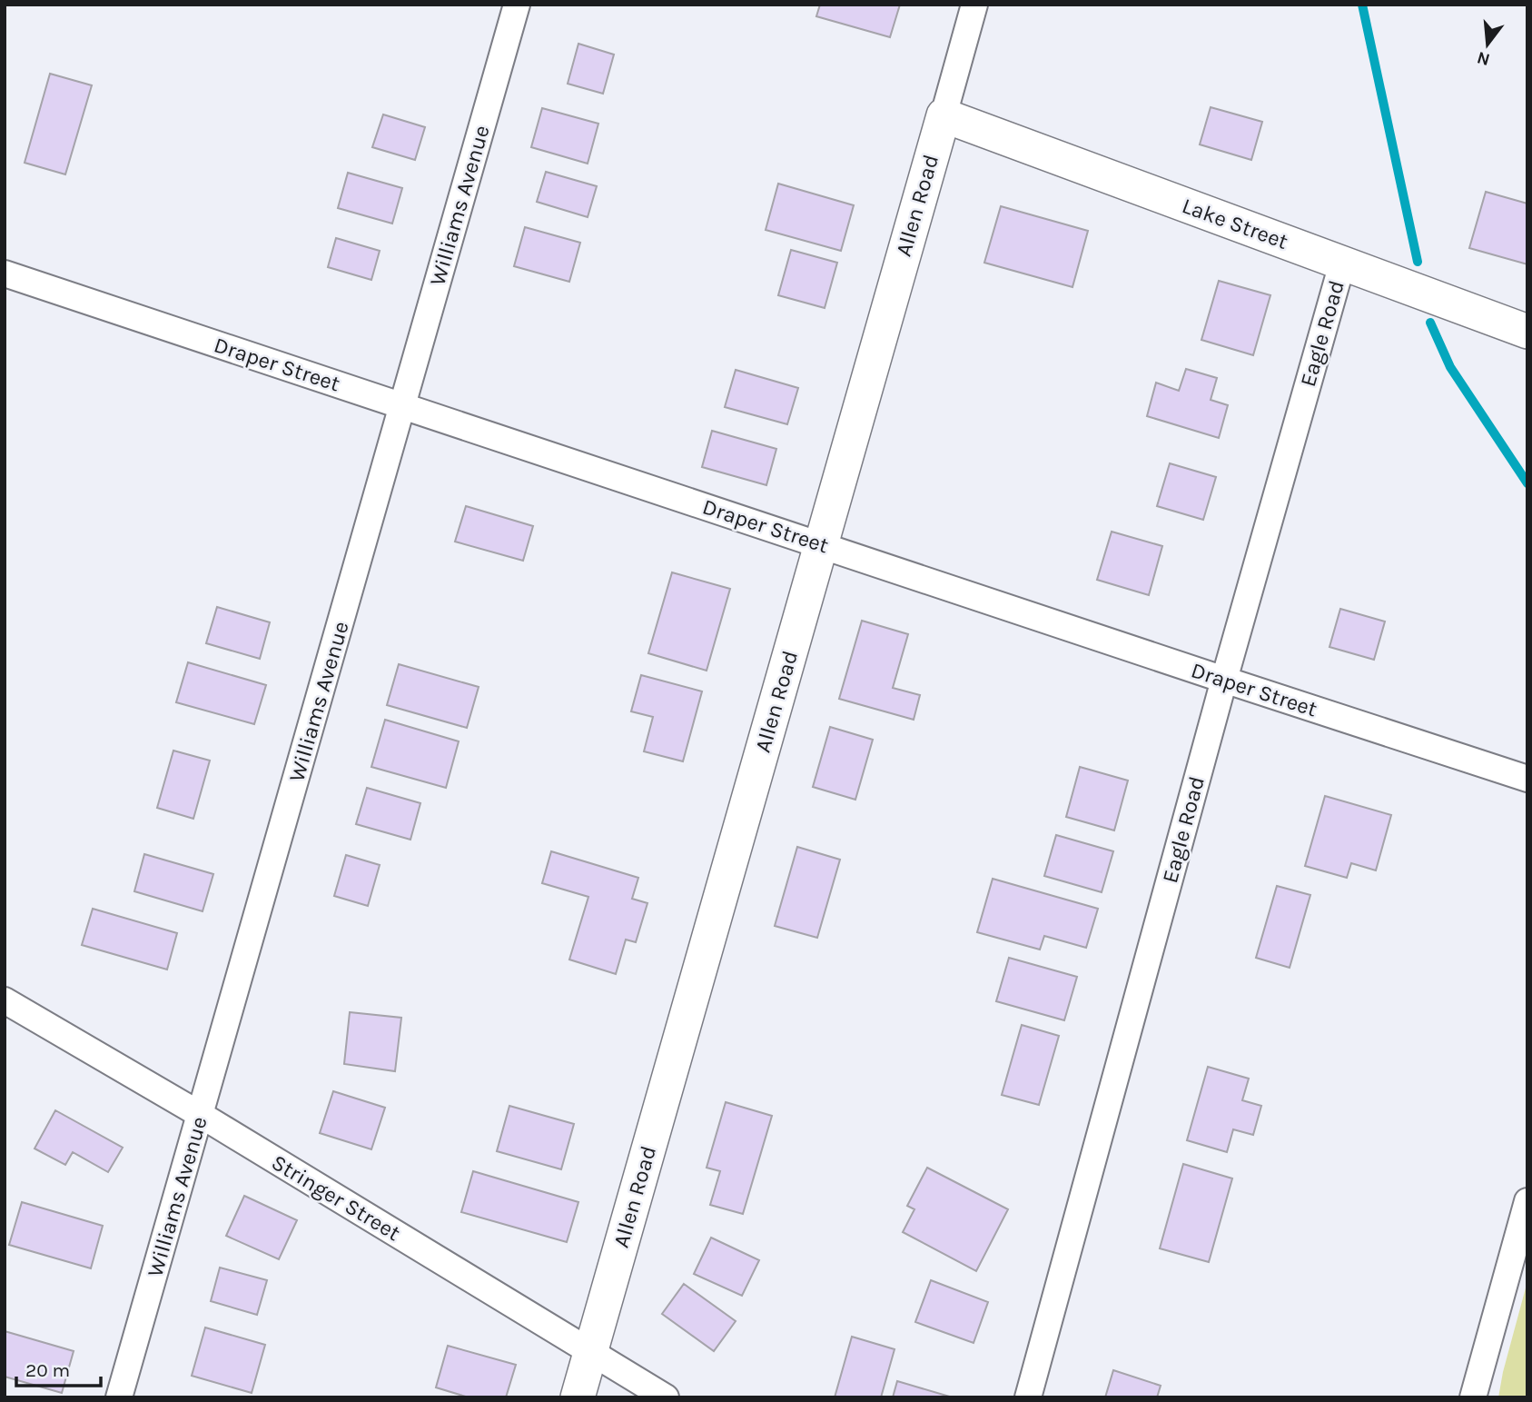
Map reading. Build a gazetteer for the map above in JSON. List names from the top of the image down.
{
  "streets": {
    "street": [
      "Williams Avenue",
      "Allen Road",
      "Lake Street",
      "Eagle Road",
      "Draper Street",
      "Stringer Street"
    ]
  },
  "crossings": [
    ["Williams Avenue", "Draper Street"],
    ["Williams Avenue", "Stringer Street"],
    ["Allen Road", "Lake Street"],
    ["Allen Road", "Draper Street"],
    ["Allen Road", "Stringer Street"],
    ["Lake Street", "Eagle Road"],
    ["Eagle Road", "Draper Street"]
  ],
  "scale_bar": "20 m",
  "north": "bottom"
}
